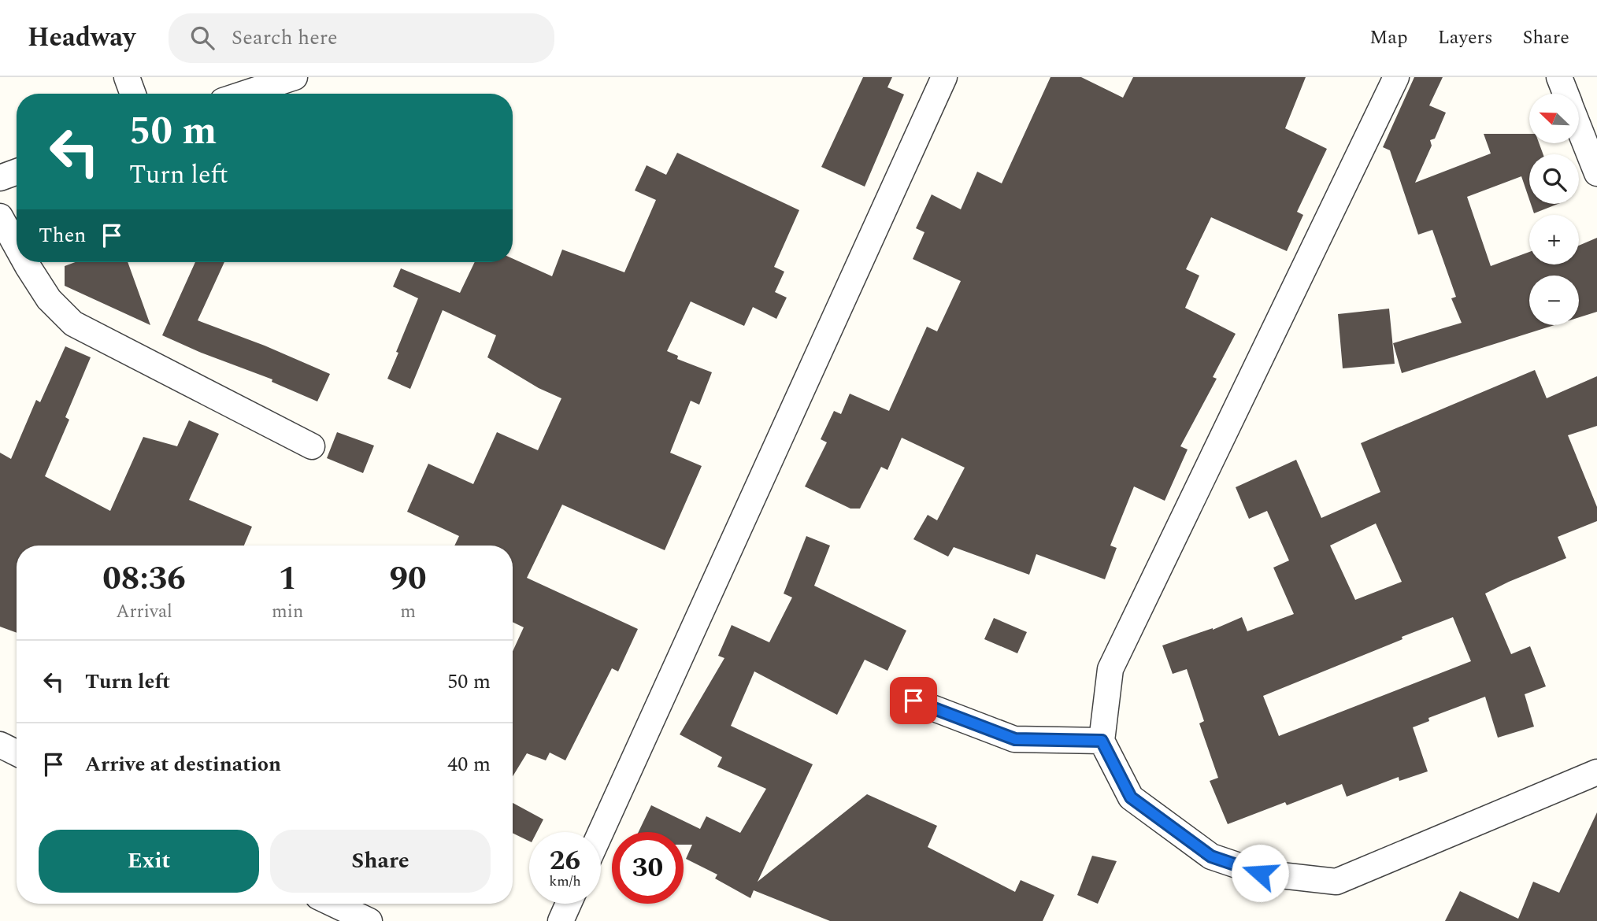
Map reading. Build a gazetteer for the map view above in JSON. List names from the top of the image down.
{
  "north": "top left",
  "page": {
    "header": "Headway",
    "search": "Search here",
    "nav": ["Map", "Layers", "Share"],
    "map_buttons": ["+", "−"],
    "turn": ["50 m", "Turn left"],
    "then": "Then",
    "eta": [
      "08:36",
      "Arrival",
      "1",
      "min",
      "90",
      "m"
    ],
    "list": [
      {
        "name": "Turn left",
        "value": "50 m"
      },
      {
        "name": "Arrive at destination",
        "value": "40 m"
      }
    ],
    "buttons": ["Exit", "Share"],
    "speed": "26 km/h",
    "limit": "30"
  }
}
